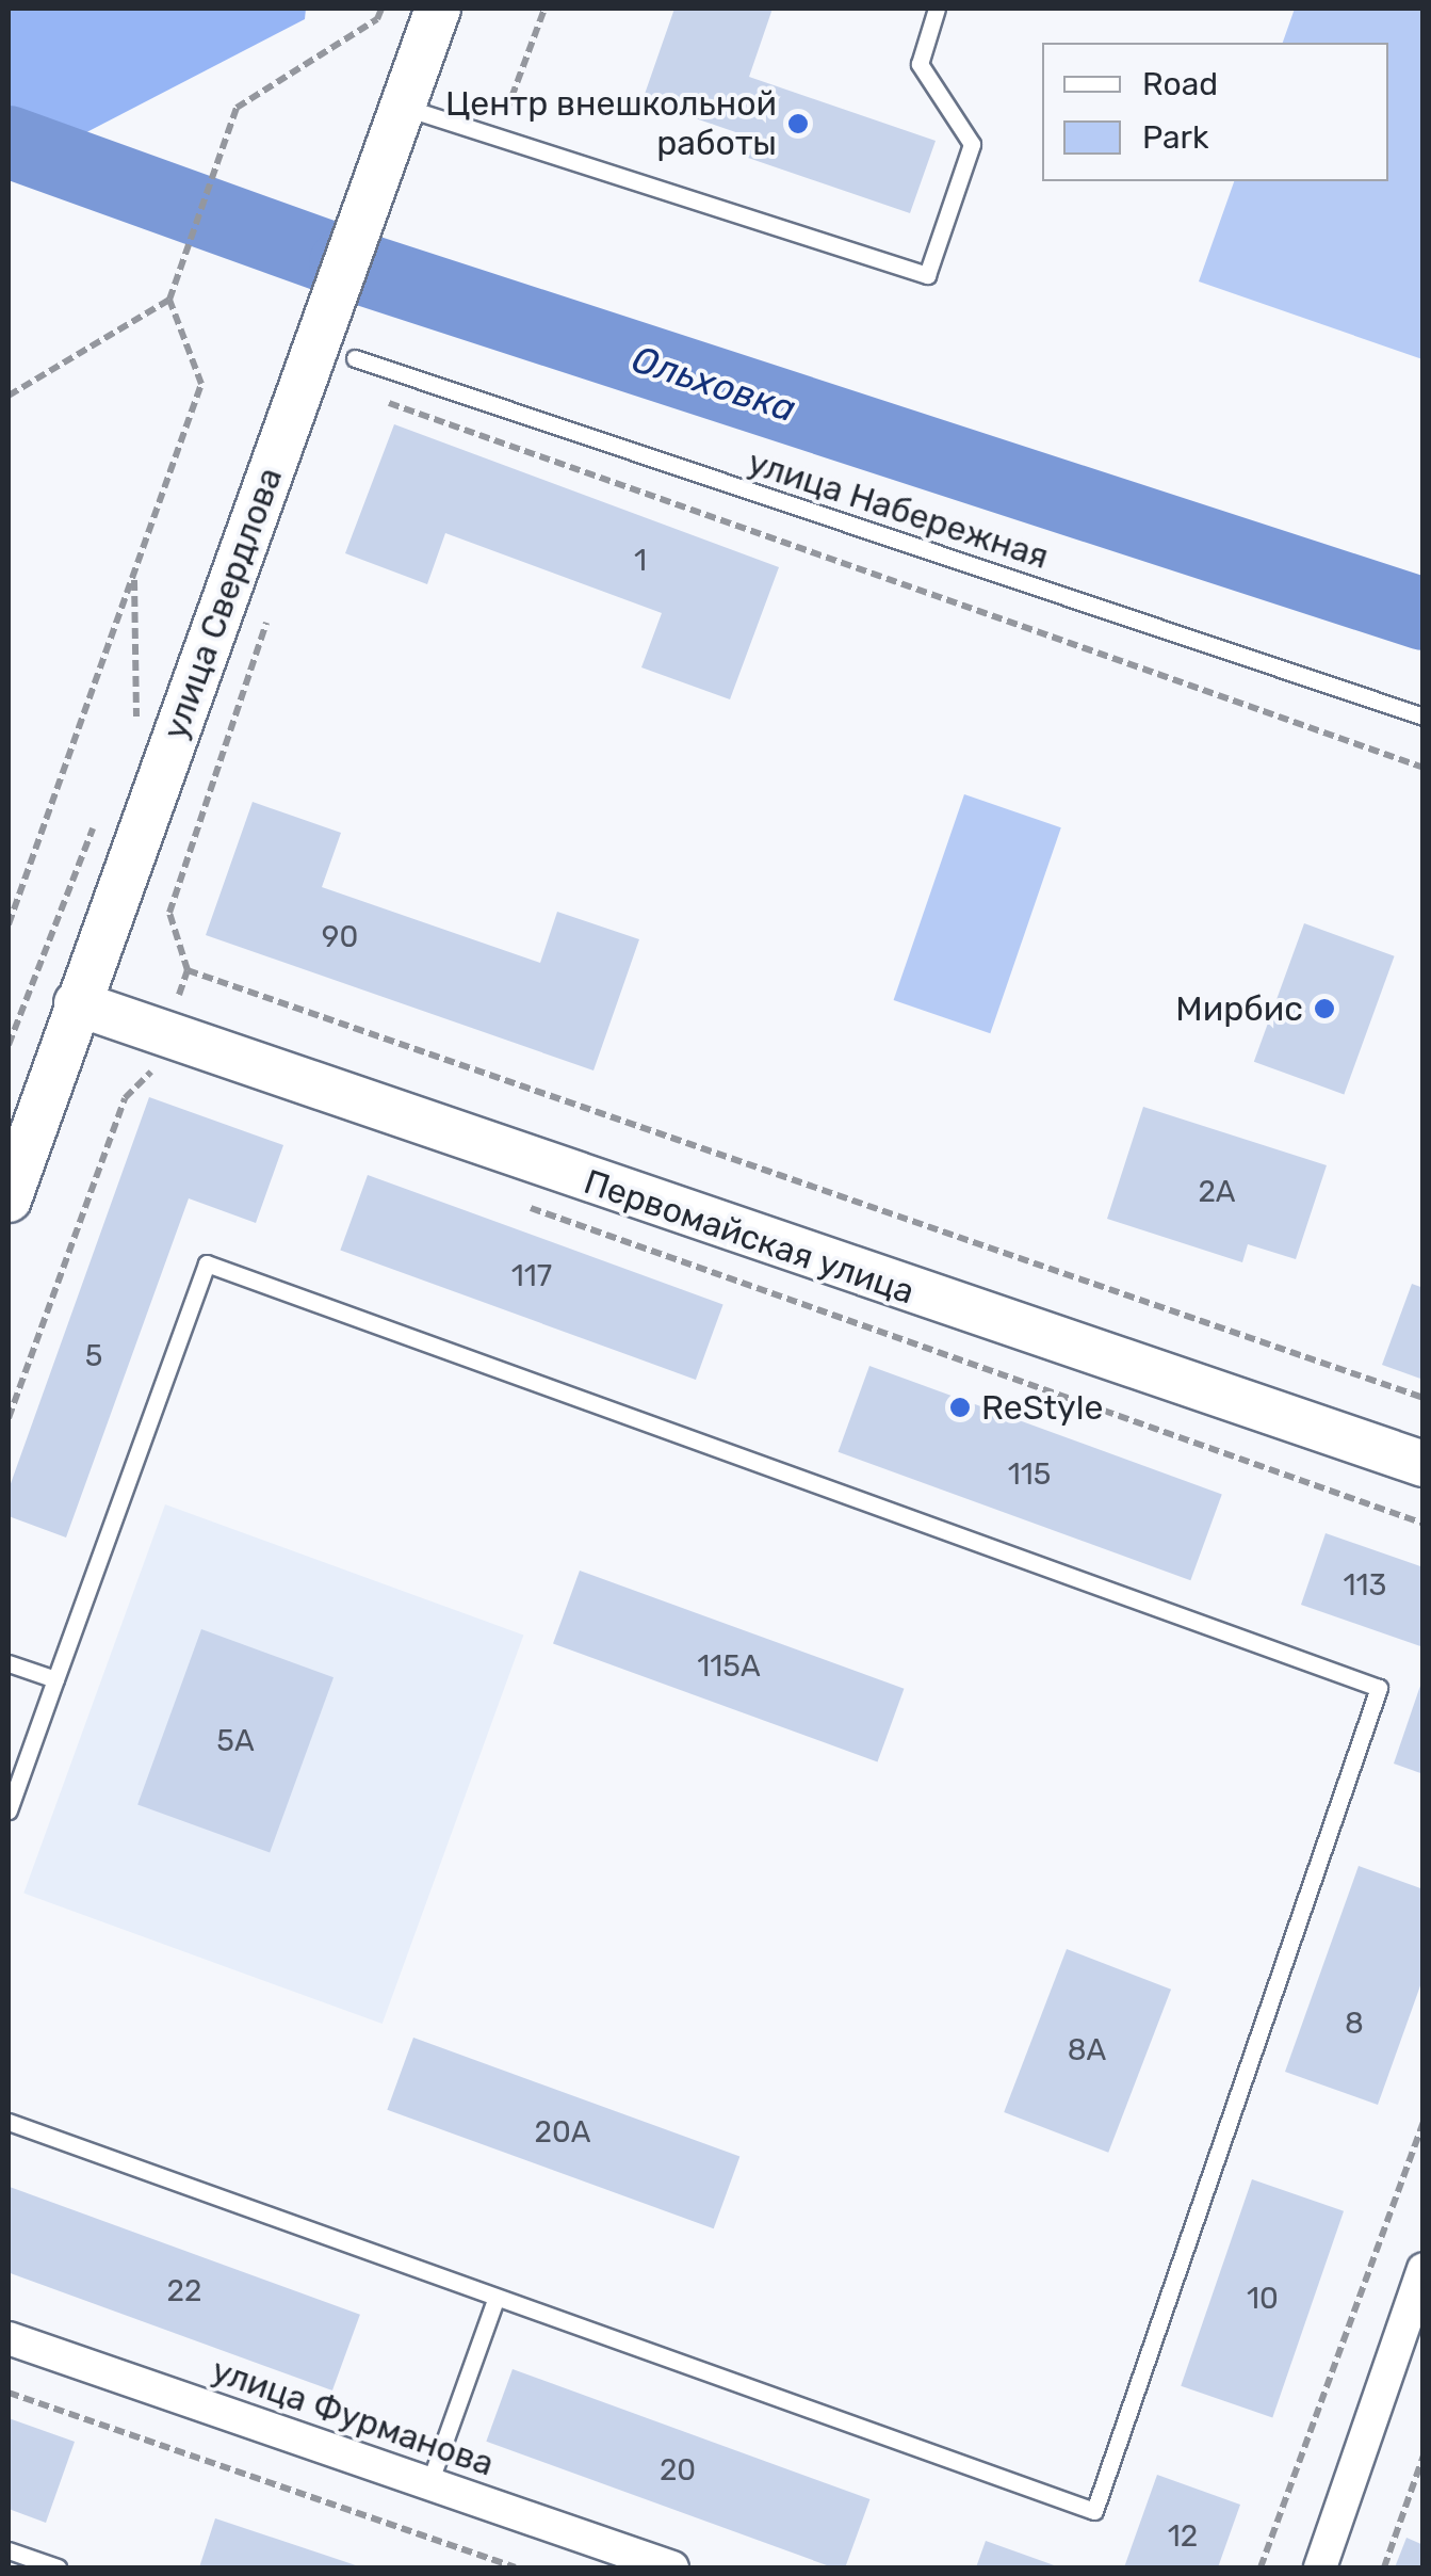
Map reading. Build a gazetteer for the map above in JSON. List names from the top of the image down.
{
  "streets": {
    "main road": ["улица Свердлова", "Первомайская улица"],
    "street": ["улица Фурманова"],
    "lane": ["улица Набережная"]
  },
  "crossings": [
    ["улица Набережная", "улица Свердлова"],
    ["улица Свердлова", "Первомайская улица"]
  ],
  "water": ["Ольховка"],
  "places": ["Центр внешкольной работы", "Мирбис", "ReStyle"],
  "house_numbers": [
    "1",
    "90",
    "2А",
    "117",
    "5",
    "115",
    "113",
    "115А",
    "5А",
    "8",
    "8А",
    "20А",
    "22",
    "10",
    "20",
    "12"
  ],
  "legend": ["Road", "Park"]
}
